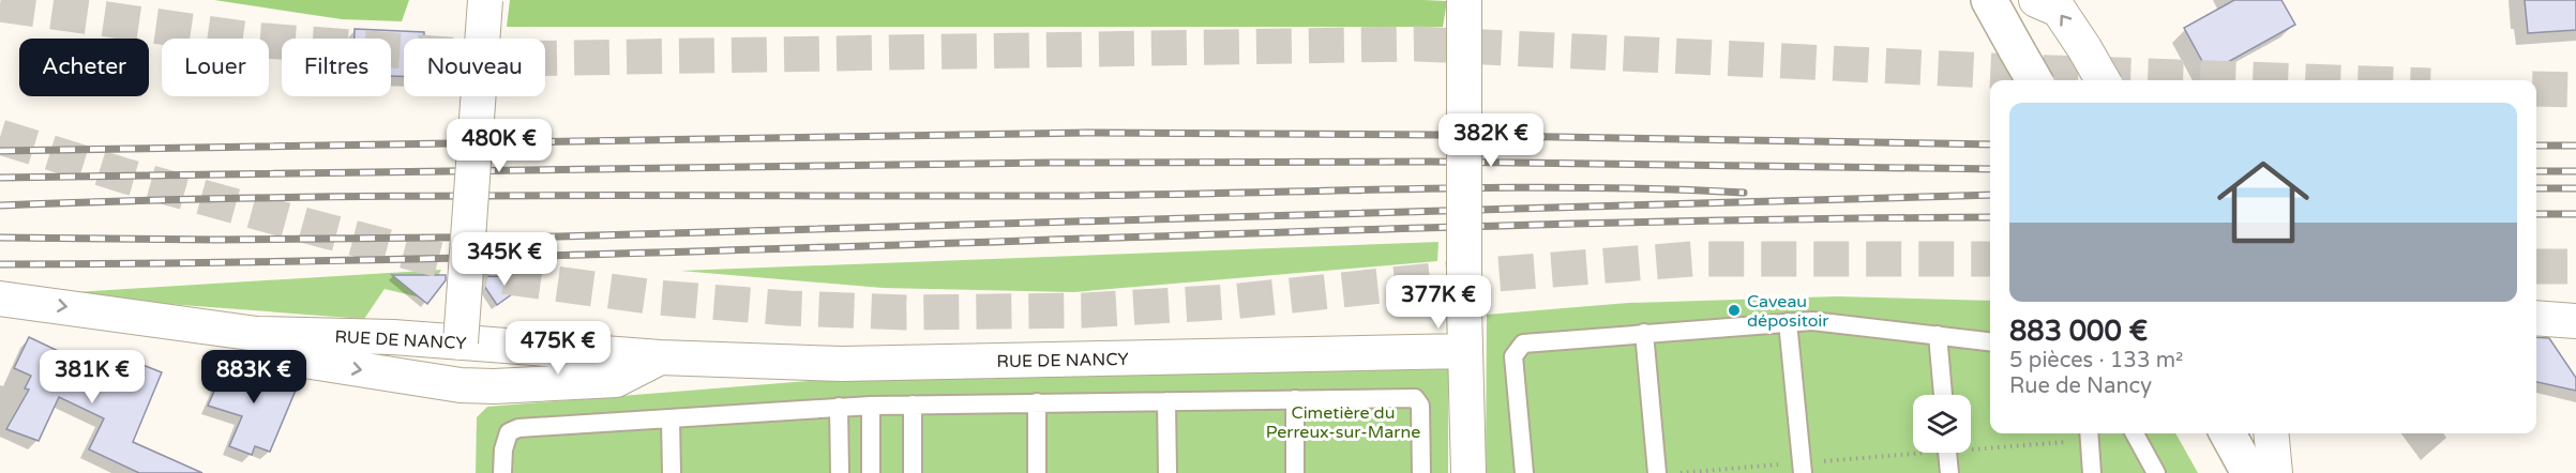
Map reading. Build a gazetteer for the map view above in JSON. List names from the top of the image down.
{
  "streets": {
    "street": ["RUE DE NANCY"]
  },
  "parks": ["Cimetière du Perreux-sur-Marne"],
  "places": ["Caveau dépositoir"],
  "page": {
    "chip": [
      "Acheter",
      "Louer",
      "Filtres",
      "Nouveau"
    ],
    "list": [
      {
        "name": "883 000 €",
        "note": "5 pièces · 133 m² · Rue de Nancy"
      }
    ],
    "price": [
      "382K €",
      "480K €",
      "345K €",
      "377K €",
      "475K €",
      "381K €",
      "883K €"
    ]
  }
}
